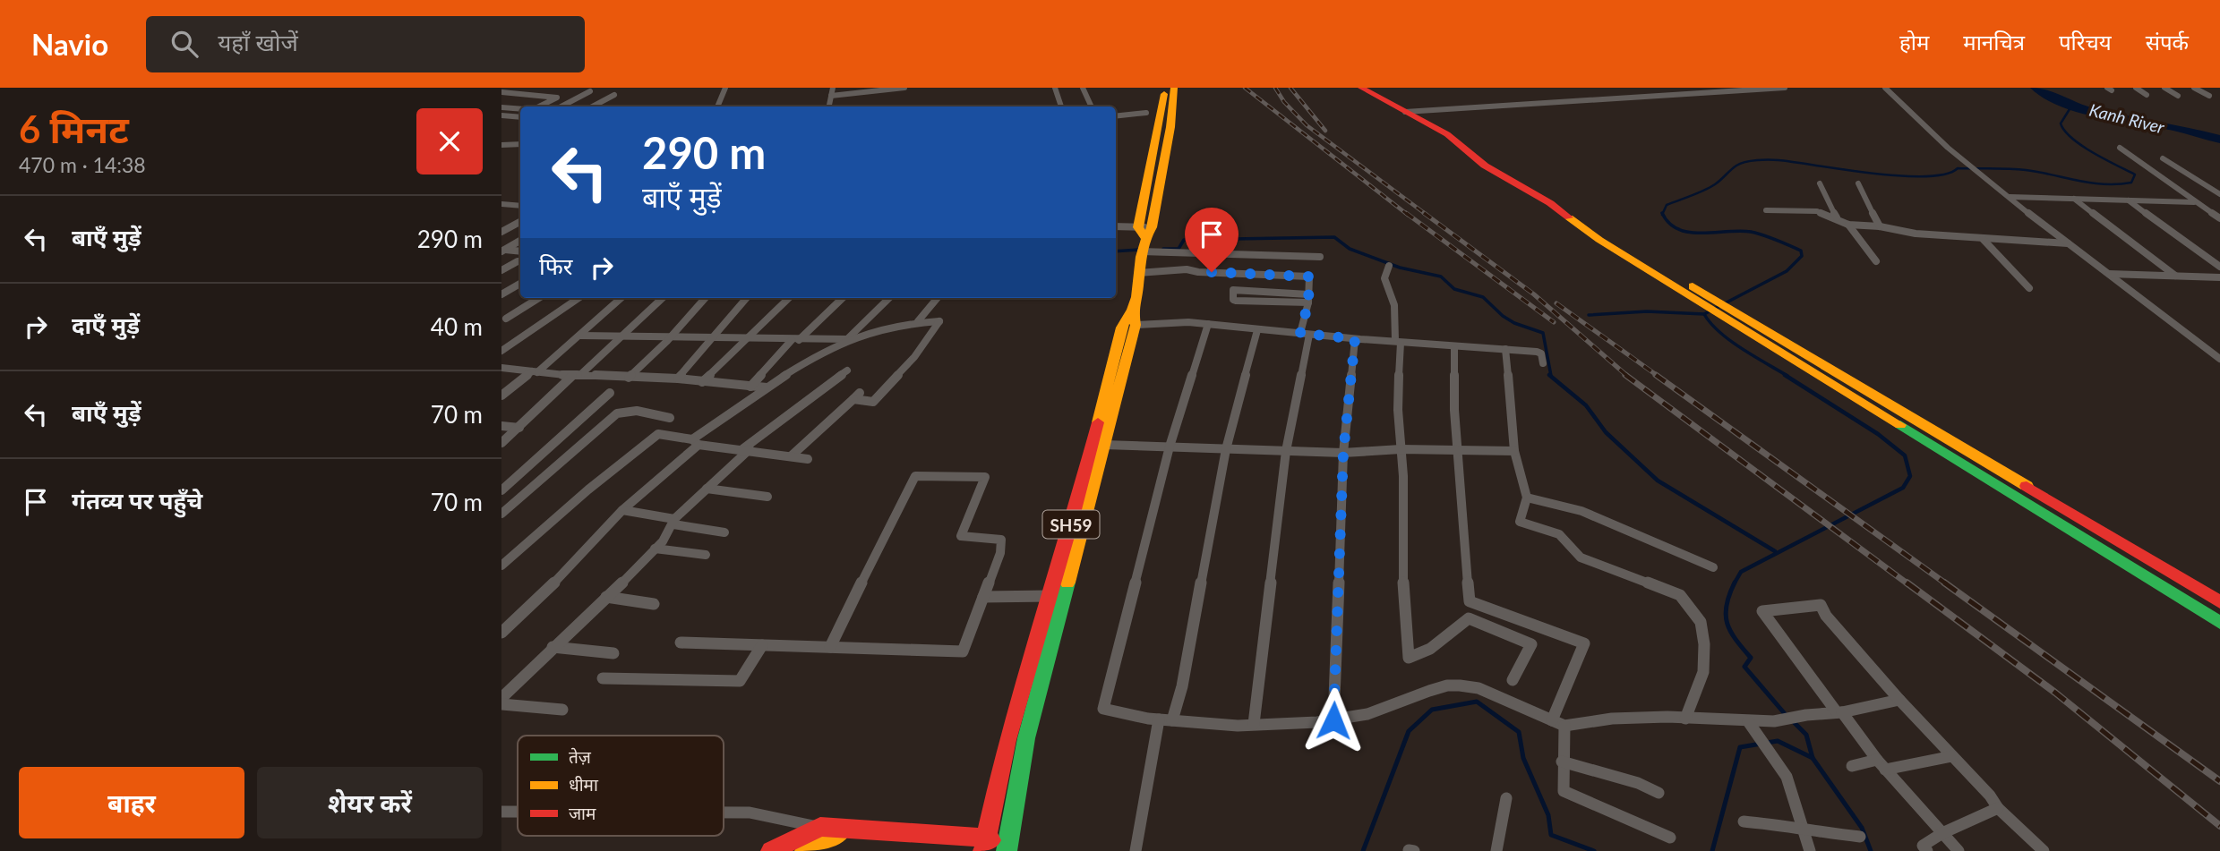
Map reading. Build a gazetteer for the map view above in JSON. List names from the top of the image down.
{
  "streets": {
    "main road": ["SH59"]
  },
  "water": ["Kanh River"],
  "legend": ["तेज़", "धीमा", "जाम"],
  "page": {
    "header": "Navio",
    "search": "यहाँ खोजें",
    "nav": [
      "होम",
      "मानचित्र",
      "परिचय",
      "संपर्क"
    ],
    "heading": ["6 मिनट", "470 m · 14:38"],
    "turn": ["290 m", "बाएँ मुड़ें"],
    "list": [
      {
        "name": "बाएँ मुड़ें",
        "value": "290 m"
      },
      {
        "name": "दाएँ मुड़ें",
        "value": "40 m"
      },
      {
        "name": "बाएँ मुड़ें",
        "value": "70 m"
      },
      {
        "name": "गंतव्य पर पहुँचे",
        "value": "70 m"
      }
    ],
    "then": "फिर",
    "buttons": ["बाहर", "शेयर करें"]
  }
}
